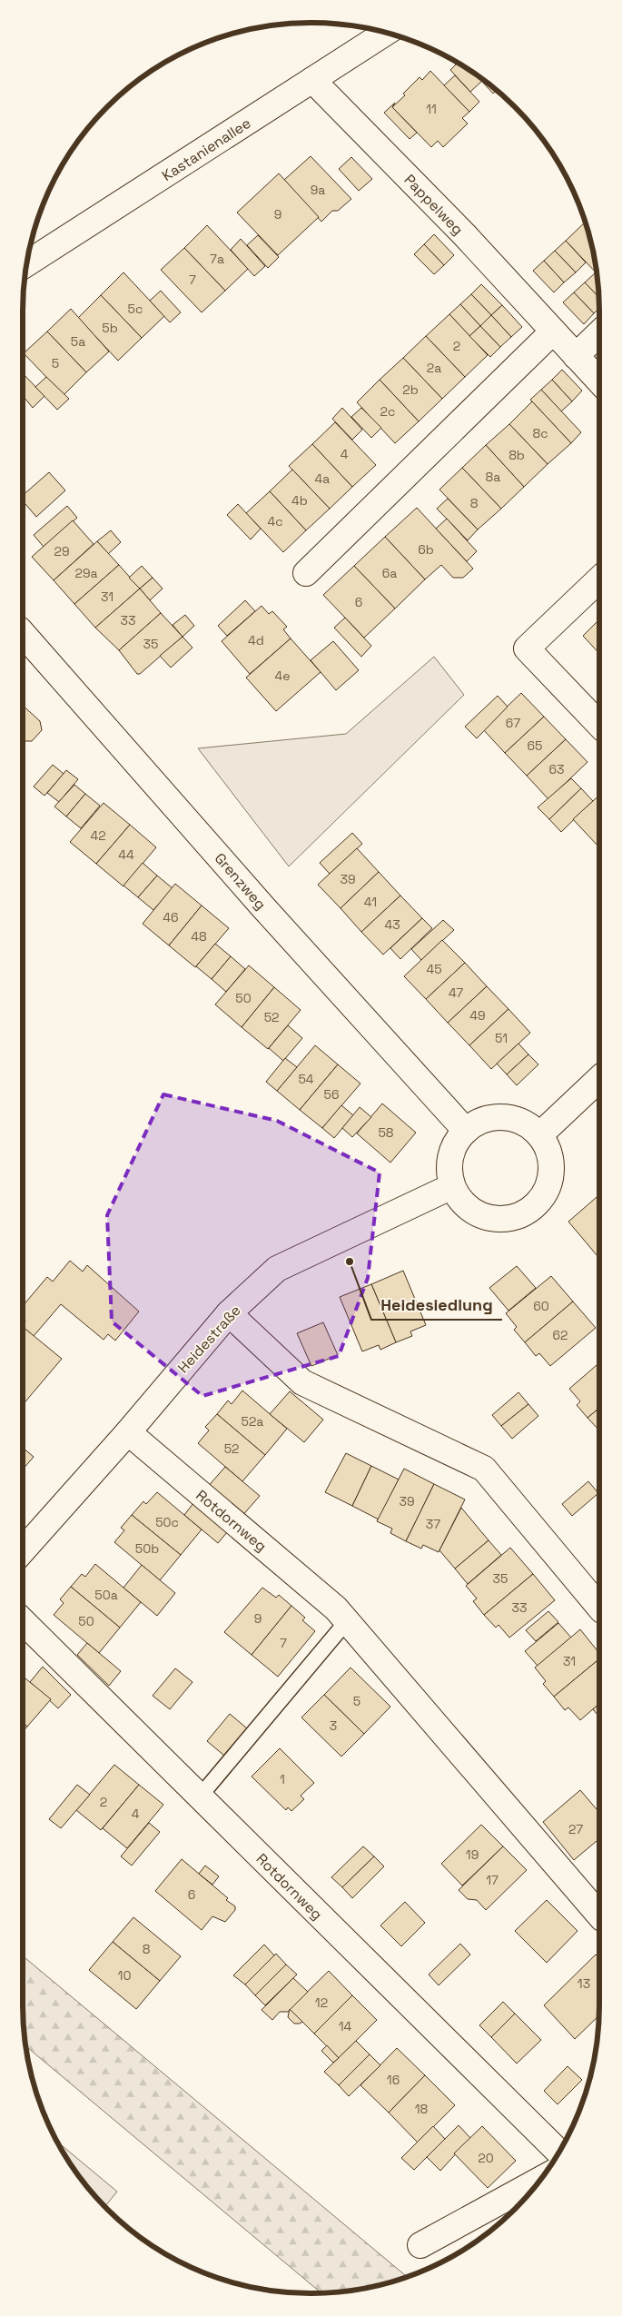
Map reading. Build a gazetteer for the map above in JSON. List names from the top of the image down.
{
  "streets": {
    "street": [
      "Kastanienallee",
      "Pappelweg",
      "Grenzweg",
      "Heidestraße",
      "Rotdornweg"
    ]
  },
  "crossings": [
    ["Kastanienallee", "Pappelweg"],
    ["Grenzweg", "Heidestraße"],
    ["Heidestraße", "Rotdornweg"]
  ],
  "places": ["Heidesiedlung"],
  "house_numbers": [
    "11",
    "9a",
    "9",
    "7a",
    "7",
    "5c",
    "5b",
    "5a",
    "2",
    "5",
    "2a",
    "2b",
    "2c",
    "8c",
    "4",
    "8b",
    "8a",
    "4a",
    "4b",
    "8",
    "4c",
    "6b",
    "29",
    "29a",
    "6a",
    "31",
    "6",
    "33",
    "4d",
    "35",
    "4e",
    "67",
    "65",
    "63",
    "42",
    "44",
    "39",
    "41",
    "46",
    "43",
    "48",
    "45",
    "47",
    "50",
    "49",
    "52",
    "51",
    "54",
    "56",
    "58",
    "60",
    "62",
    "52a",
    "52",
    "39",
    "50c",
    "37",
    "50b",
    "35",
    "50a",
    "33",
    "9",
    "50",
    "7",
    "31",
    "5",
    "3",
    "1",
    "2",
    "4",
    "27",
    "19",
    "17",
    "6",
    "8",
    "10",
    "13",
    "12",
    "14",
    "16",
    "18",
    "20"
  ]
}
